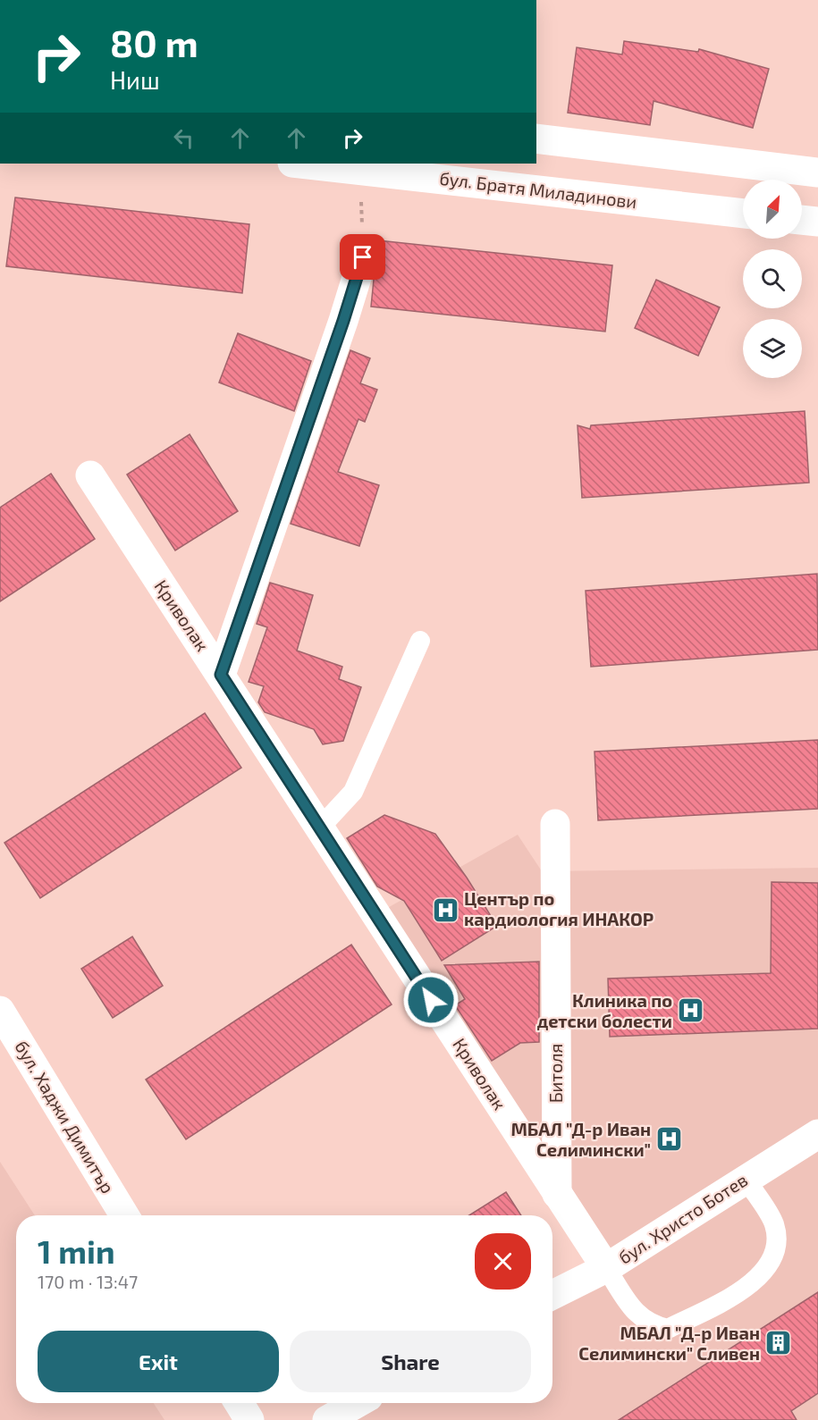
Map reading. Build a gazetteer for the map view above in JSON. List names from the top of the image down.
{
  "streets": {
    "street": [
      "бул. Братя Миладинови",
      "Криволак",
      "Битоля",
      "бул. Хаджи Димитър",
      "бул. Христо Ботев"
    ]
  },
  "crossings": [
    ["Криволак", "Битоля"],
    ["Криволак", "бул. Христо Ботев"]
  ],
  "places": {
    "hospital": ["Център по кардиология ИНАКОР", "Клиника по детски болести", "МБАЛ \"Д-р Иван Селимински\""],
    "building": ["МБАЛ \"Д-р Иван Селимински\" Сливен"]
  },
  "north": "top right",
  "page": {
    "turn": ["80 m", "Ниш"],
    "heading": ["1 min", "170 m · 13:47"],
    "buttons": ["Exit", "Share"]
  }
}
